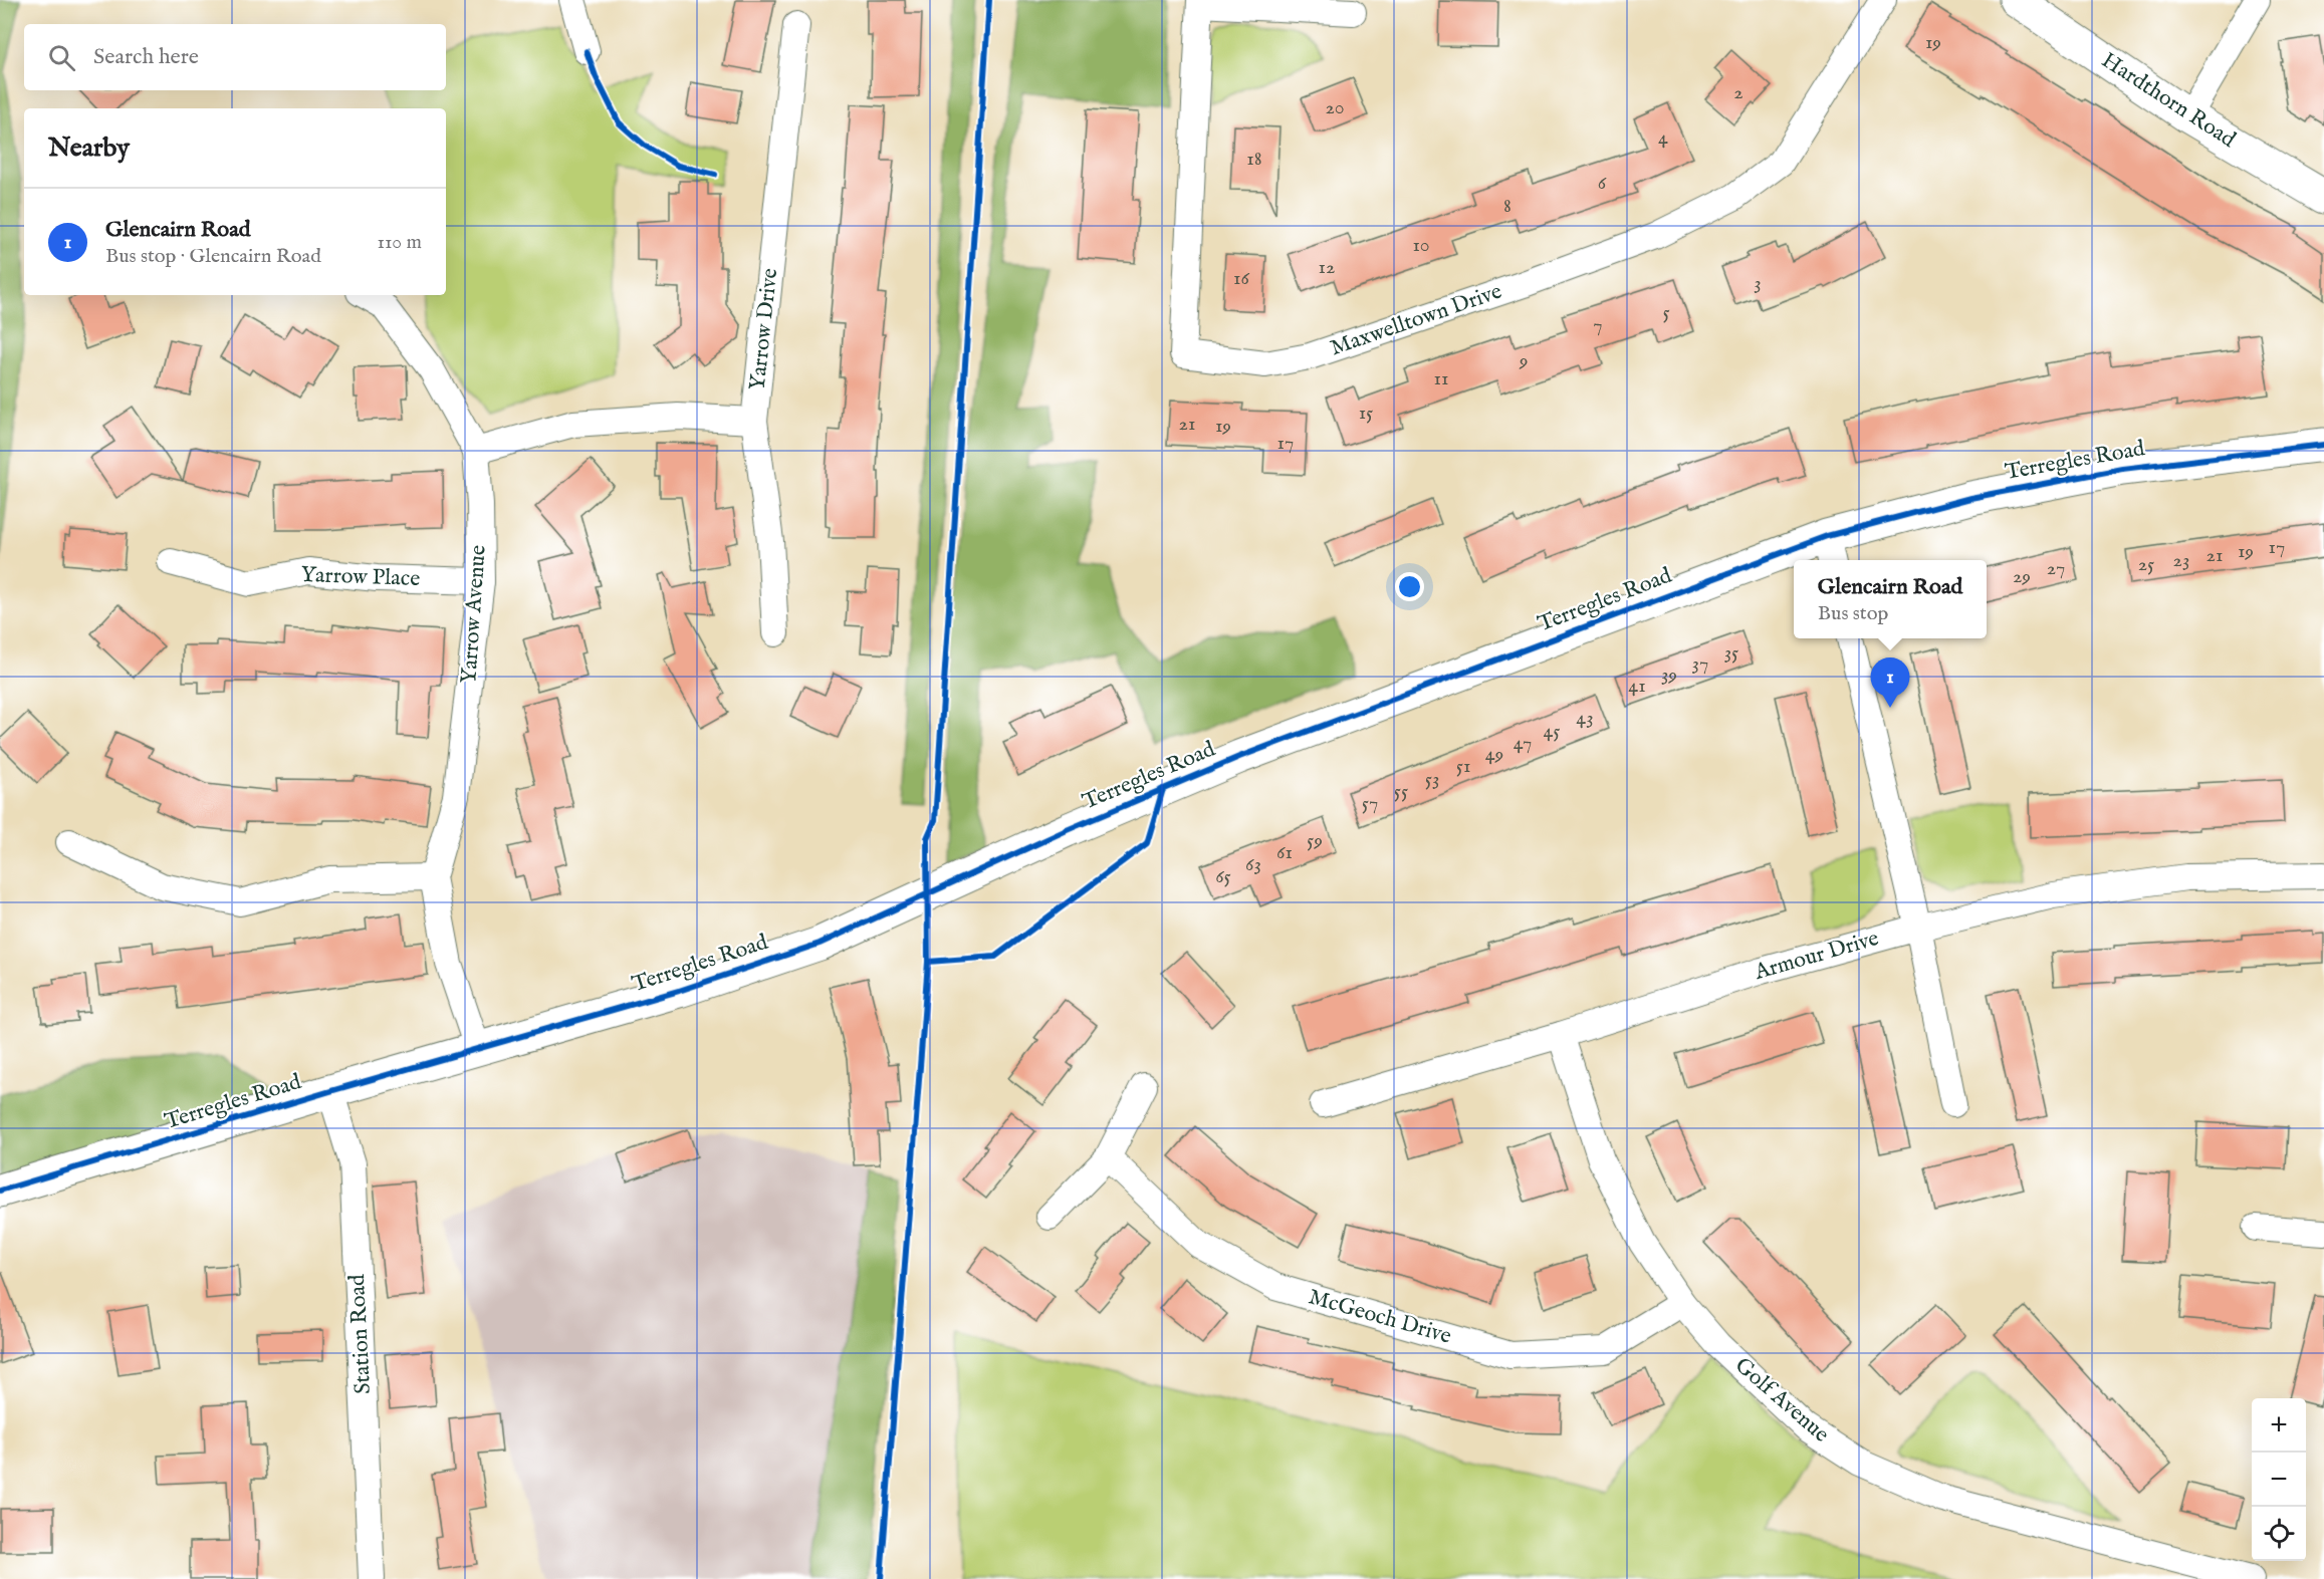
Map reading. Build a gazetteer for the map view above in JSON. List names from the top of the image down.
{
  "streets": {
    "street": [
      "Hardthorn Road",
      "Maxwelltown Drive",
      "Yarrow Drive",
      "Terregles Road",
      "Yarrow Place",
      "Yarrow Avenue",
      "Armour Drive",
      "McGeoch Drive",
      "Station Road",
      "Golf Avenue"
    ]
  },
  "crossings": [
    ["Terregles Road", "Yarrow Avenue"],
    ["Terregles Road", "Station Road"],
    ["Yarrow Place", "Yarrow Avenue"],
    ["Armour Drive", "Golf Avenue"],
    ["McGeoch Drive", "Golf Avenue"]
  ],
  "house_numbers": [
    "19",
    "2",
    "20",
    "4",
    "18",
    "6",
    "8",
    "10",
    "12",
    "16",
    "3",
    "5",
    "7",
    "9",
    "11",
    "15",
    "21",
    "19",
    "17",
    "17",
    "19",
    "21",
    "23",
    "25",
    "27",
    "29",
    "35",
    "37",
    "39",
    "41",
    "43",
    "45",
    "47",
    "49",
    "51",
    "53",
    "55",
    "57",
    "59",
    "61",
    "63",
    "65"
  ],
  "page": {
    "search": "Search here",
    "heading": "Nearby",
    "list": [
      {
        "mark": "1",
        "name": "Glencairn Road",
        "note": "Bus stop · Glencairn Road",
        "value": "110 m"
      }
    ],
    "popup": ["Glencairn Road", "Bus stop"],
    "pins": "1",
    "map_buttons": ["+", "−"]
  }
}
